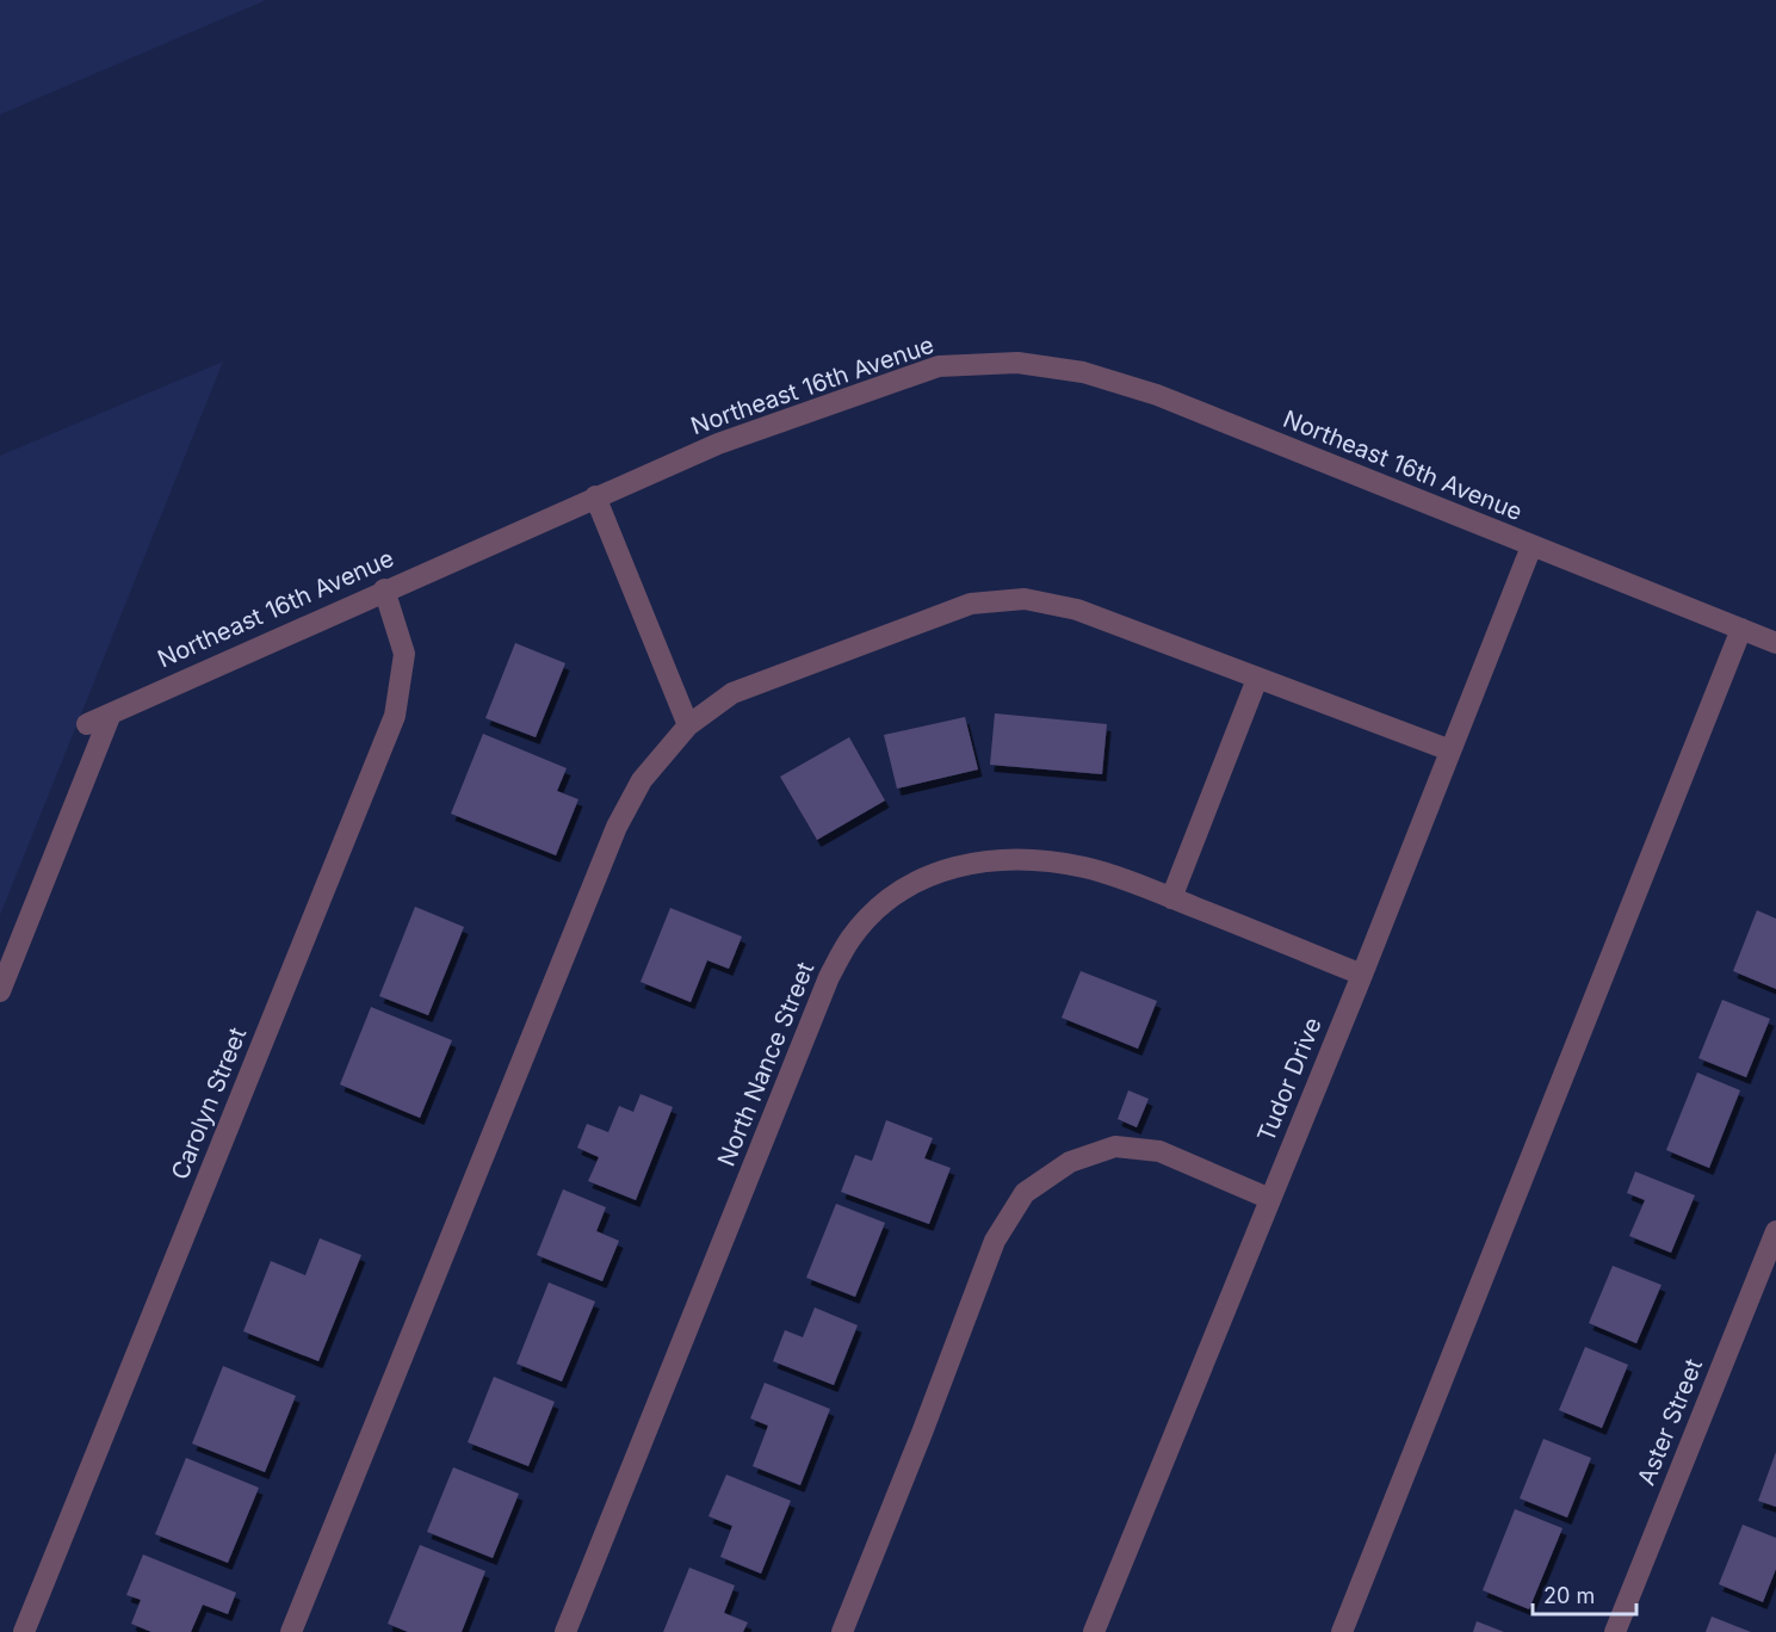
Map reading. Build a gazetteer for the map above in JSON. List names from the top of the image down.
{
  "streets": {
    "street": [
      "Northeast 16th Avenue",
      "North Nance Street",
      "Tudor Drive",
      "Carolyn Street",
      "Aster Street"
    ]
  },
  "crossings": [
    ["Northeast 16th Avenue", "Tudor Drive"],
    ["Northeast 16th Avenue", "Carolyn Street"],
    ["North Nance Street", "Tudor Drive"]
  ],
  "scale_bar": "20 m"
}
